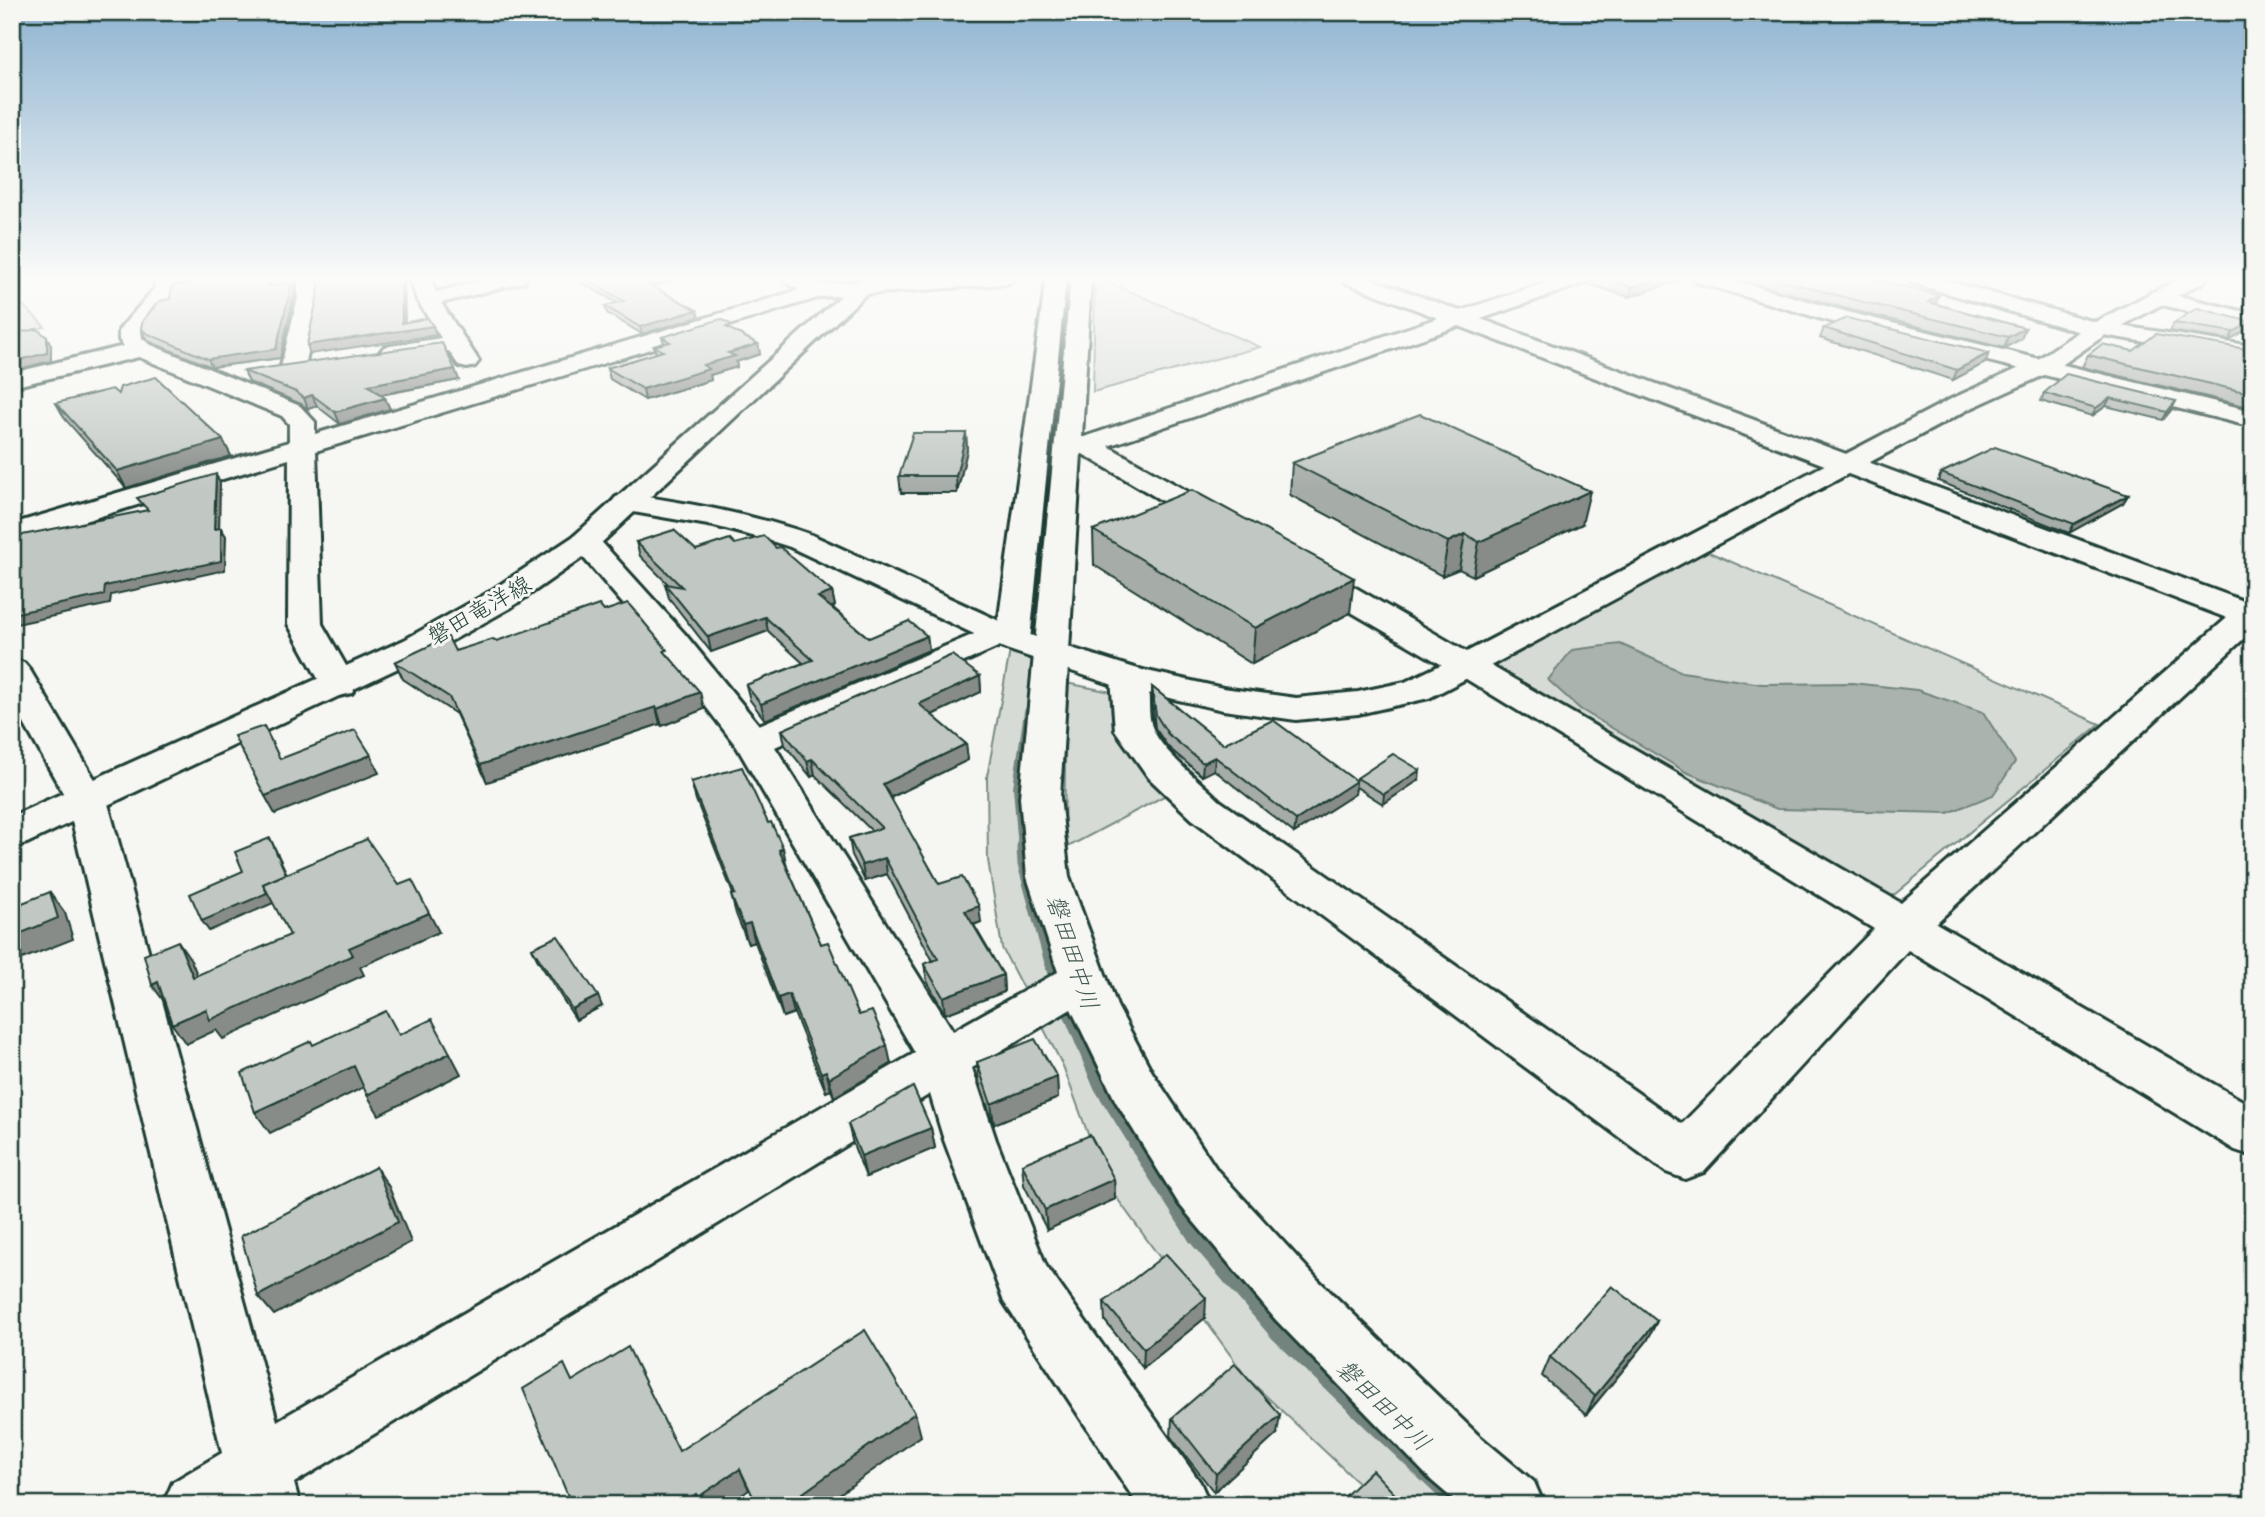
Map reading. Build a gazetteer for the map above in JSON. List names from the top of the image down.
{
  "streets": {
    "street": ["磐田竜洋線"]
  },
  "water": ["磐田田中川"]
}
